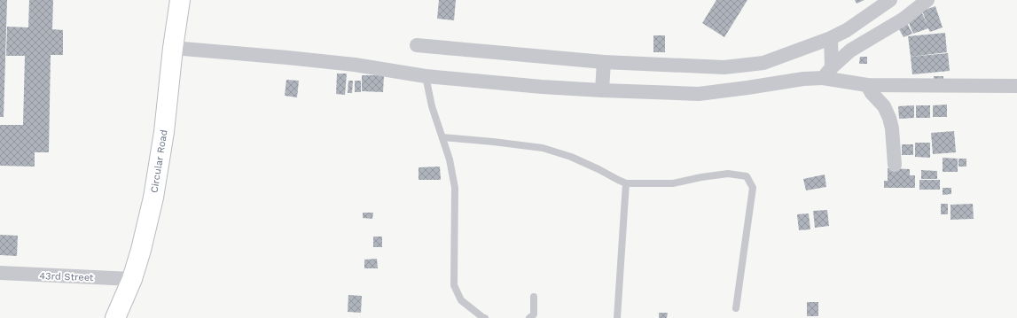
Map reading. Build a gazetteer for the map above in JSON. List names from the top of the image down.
{
  "streets": {
    "main road": ["Circular Road"],
    "street": ["43rd Street"]
  },
  "crossings": [
    ["Circular Road", "43rd Street"]
  ]
}
